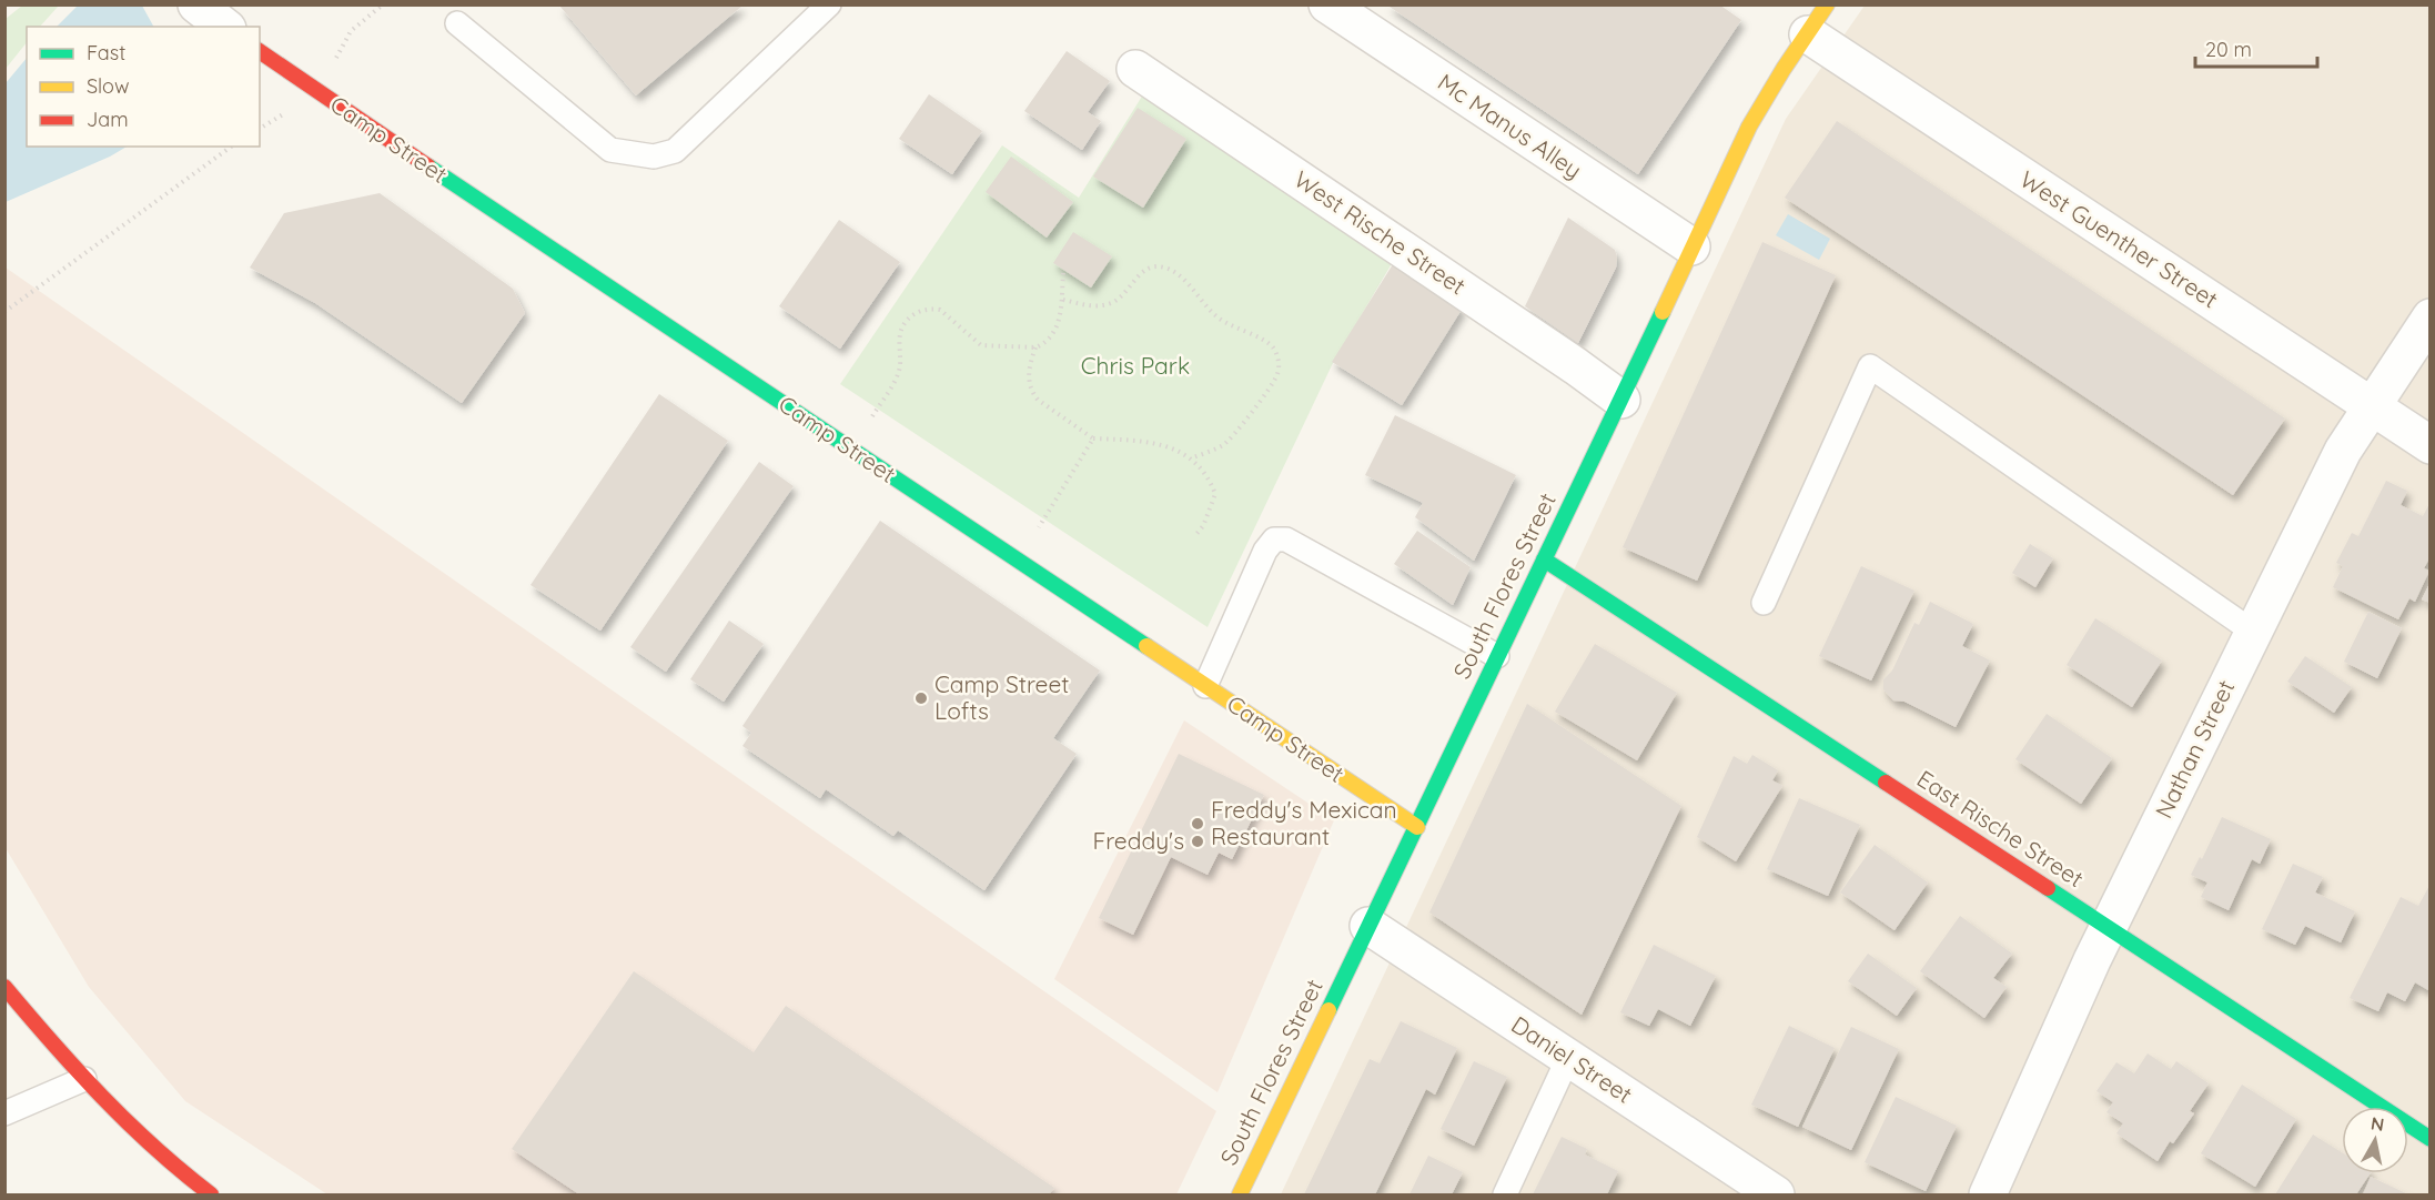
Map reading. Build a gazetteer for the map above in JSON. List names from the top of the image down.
{
  "streets": {
    "street": [
      "Mc Manus Alley",
      "Camp Street",
      "West Rische Street",
      "West Guenther Street",
      "South Flores Street",
      "Nathan Street",
      "East Rische Street",
      "Daniel Street"
    ]
  },
  "crossings": [
    ["Mc Manus Alley", "South Flores Street"],
    ["Camp Street", "South Flores Street"],
    ["West Rische Street", "South Flores Street"],
    ["West Guenther Street", "South Flores Street"],
    ["West Guenther Street", "Nathan Street"],
    ["South Flores Street", "East Rische Street"],
    ["South Flores Street", "Daniel Street"],
    ["Nathan Street", "East Rische Street"]
  ],
  "parks": ["Chris Park"],
  "places": ["Camp Street Lofts", "Freddy's Mexican Restaurant", "Freddy's"],
  "legend": ["Fast", "Slow", "Jam"],
  "scale_bar": "20 m",
  "north": "top"
}
